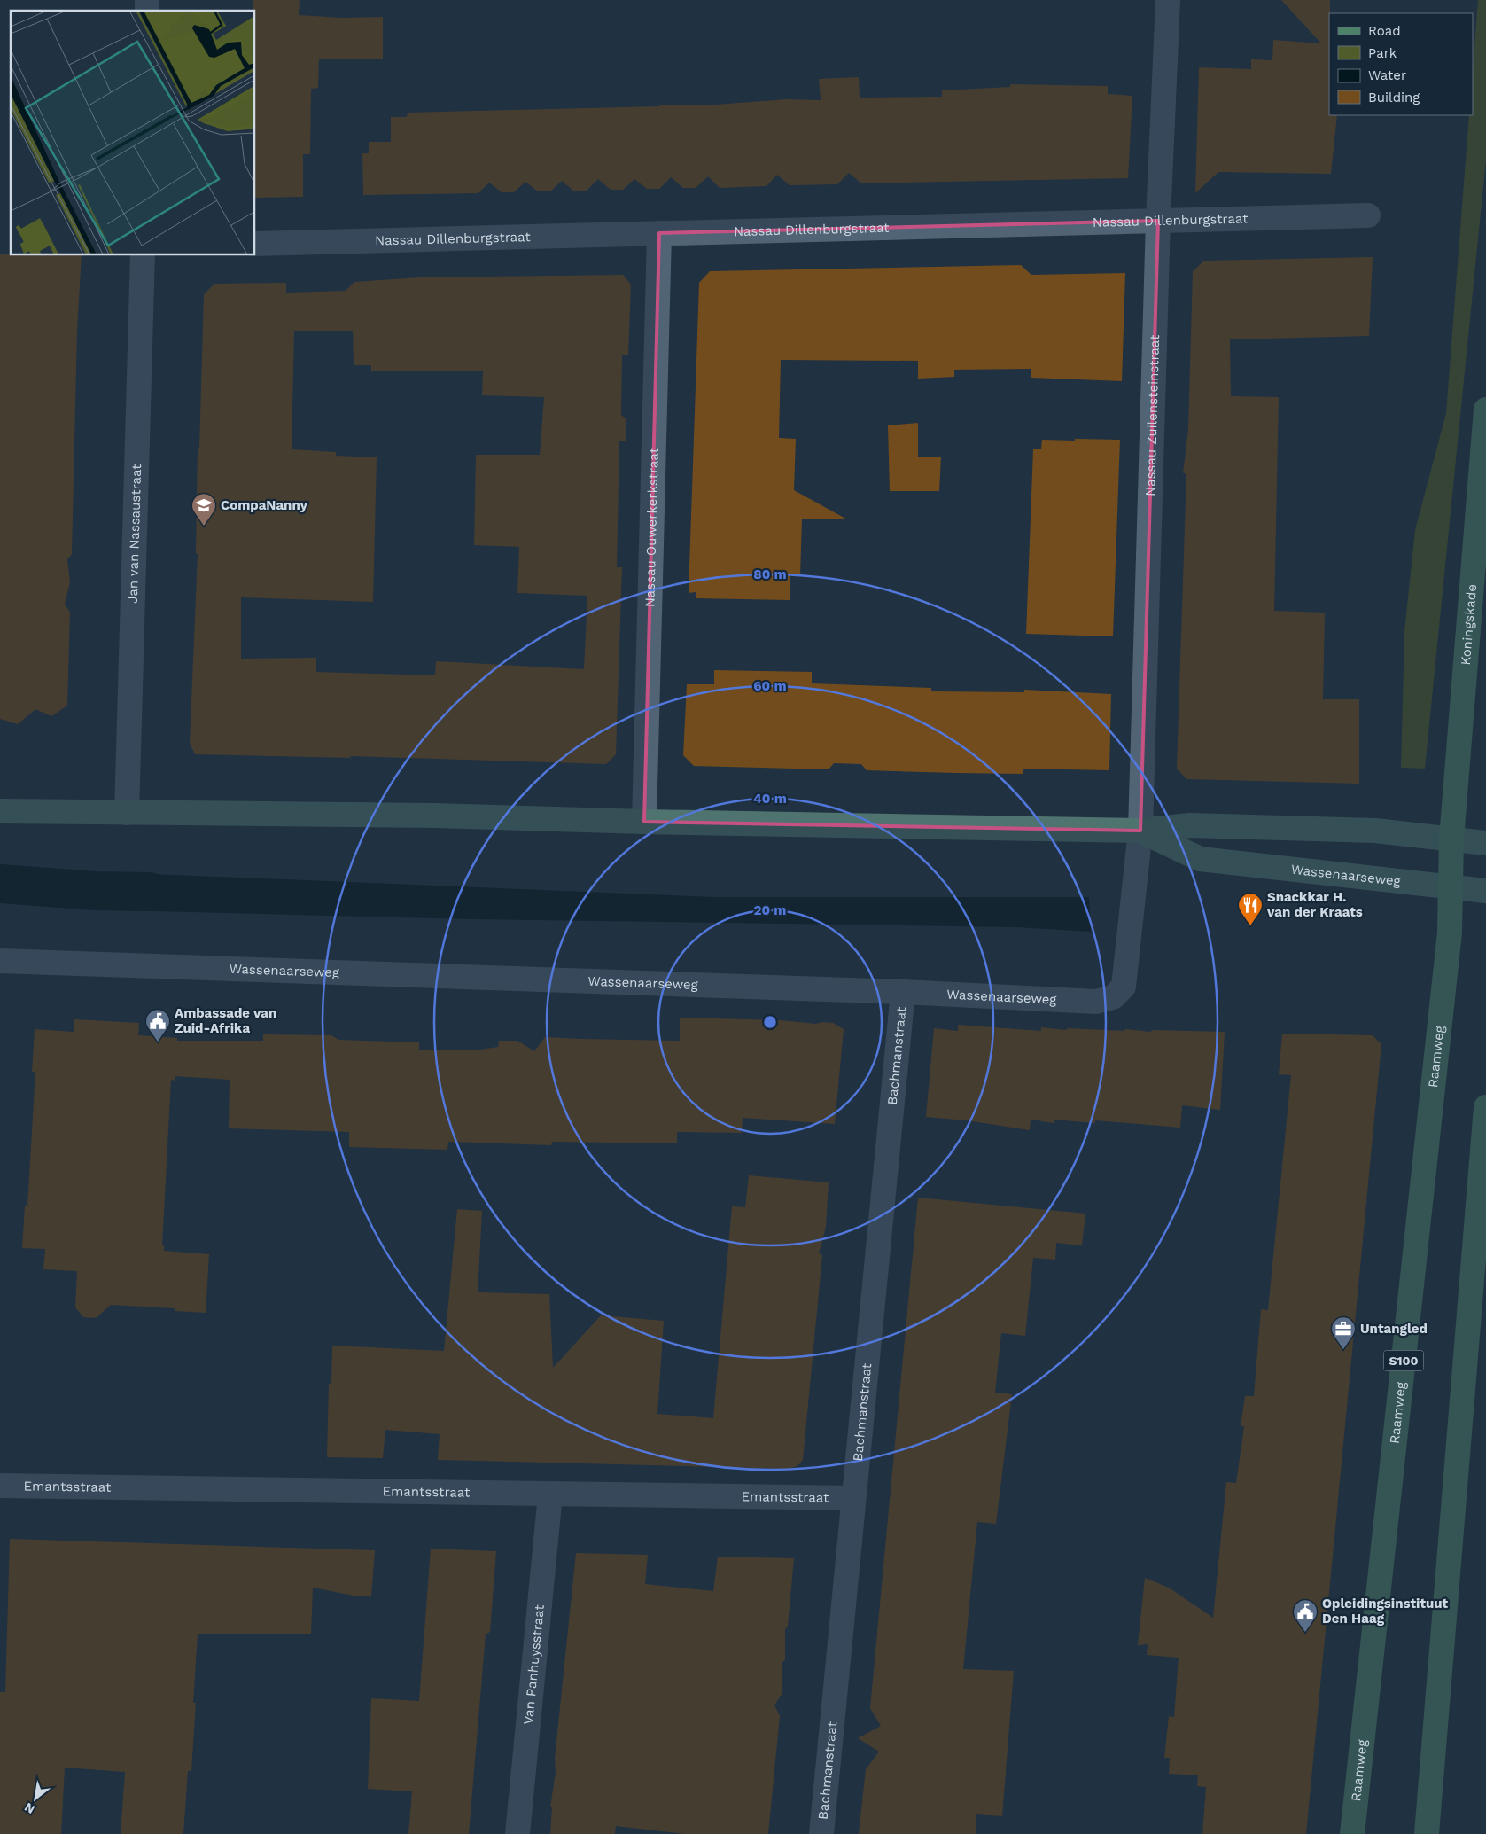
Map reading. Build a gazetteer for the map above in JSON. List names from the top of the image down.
{
  "streets": {
    "main road": ["Koningskade", "Raamweg", "S100"],
    "street": [
      "Nassau Dillenburgstraat",
      "Nassau Zuilensteinstraat",
      "Nassau Ouwerkerkstraat",
      "Jan van Nassaustraat",
      "Wassenaarseweg",
      "Bachmanstraat",
      "Emantsstraat",
      "Van Panhuysstraat"
    ]
  },
  "crossings": [
    ["Nassau Dillenburgstraat", "Nassau Zuilensteinstraat"],
    ["Nassau Dillenburgstraat", "Nassau Ouwerkerkstraat"],
    ["Nassau Zuilensteinstraat", "Wassenaarseweg"],
    ["Nassau Ouwerkerkstraat", "Wassenaarseweg"],
    ["Jan van Nassaustraat", "Wassenaarseweg"],
    ["Koningskade", "Wassenaarseweg"],
    ["Koningskade", "S100"],
    ["Wassenaarseweg", "Bachmanstraat"],
    ["Wassenaarseweg", "Raamweg"],
    ["Wassenaarseweg", "S100"],
    ["Bachmanstraat", "Emantsstraat"],
    ["Raamweg", "S100"],
    ["Emantsstraat", "Van Panhuysstraat"]
  ],
  "places": {
    "school or university": ["CompaNanny"],
    "restaurant": ["Snackkar H. van der Kraats"],
    "public building": ["Ambassade van Zuid-Afrika", "Opleidingsinstituut Den Haag"],
    "office": ["Untangled"]
  },
  "legend": [
    "Road",
    "Park",
    "Water",
    "Building"
  ],
  "north": "bottom left",
  "rings": [
    "80 m",
    "60 m",
    "40 m",
    "20 m"
  ]
}
